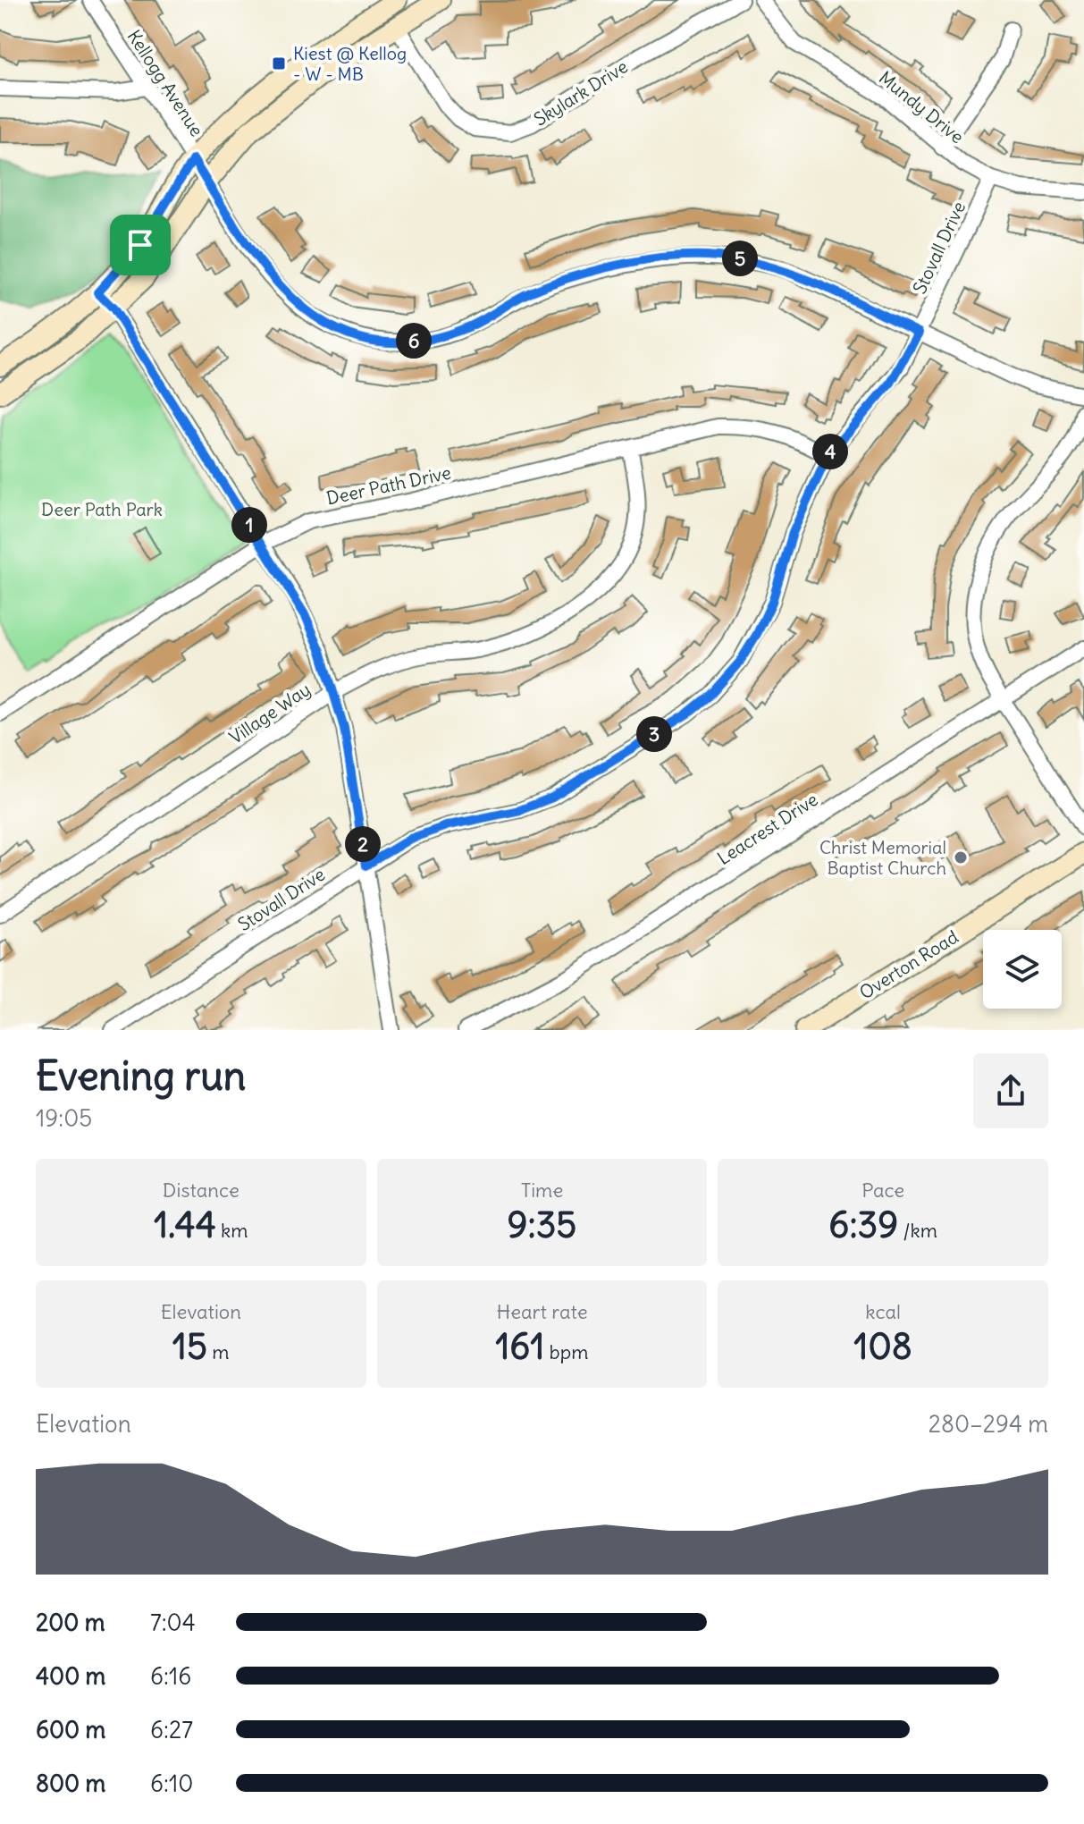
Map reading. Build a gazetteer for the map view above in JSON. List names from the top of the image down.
{
  "streets": {
    "main road": ["Skylark Drive", "Overton Road"],
    "street": [
      "Kellogg Avenue",
      "Mundy Drive",
      "Stovall Drive",
      "Deer Path Drive",
      "Village Way",
      "Leacrest Drive"
    ]
  },
  "crossings": [
    ["Kellogg Avenue", "Stovall Drive"],
    ["Mundy Drive", "Stovall Drive"],
    ["Stovall Drive", "Deer Path Drive"],
    ["Deer Path Drive", "Village Way"]
  ],
  "parks": ["Deer Path Park"],
  "places": {
    "transit": ["Kiest @ Kellog - W - MB"],
    "other": ["Christ Memorial Baptist Church"]
  },
  "page": {
    "pins": [
      "5",
      "6",
      "4",
      "1",
      "3",
      "2"
    ],
    "heading": ["Evening run", "19:05"],
    "stats": [
      ["Distance", "1.44 km"],
      ["Time", "9:35"],
      ["Pace", "6:39 /km"],
      ["Elevation", "15 m"],
      ["Heart rate", "161 bpm"],
      ["kcal", "108"]
    ],
    "chart": ["Elevation", "280–294 m"],
    "list": [
      {
        "name": "200 m",
        "note": "7:04"
      },
      {
        "name": "400 m",
        "note": "6:16"
      },
      {
        "name": "600 m",
        "note": "6:27"
      },
      {
        "name": "800 m",
        "note": "6:10"
      }
    ]
  }
}
